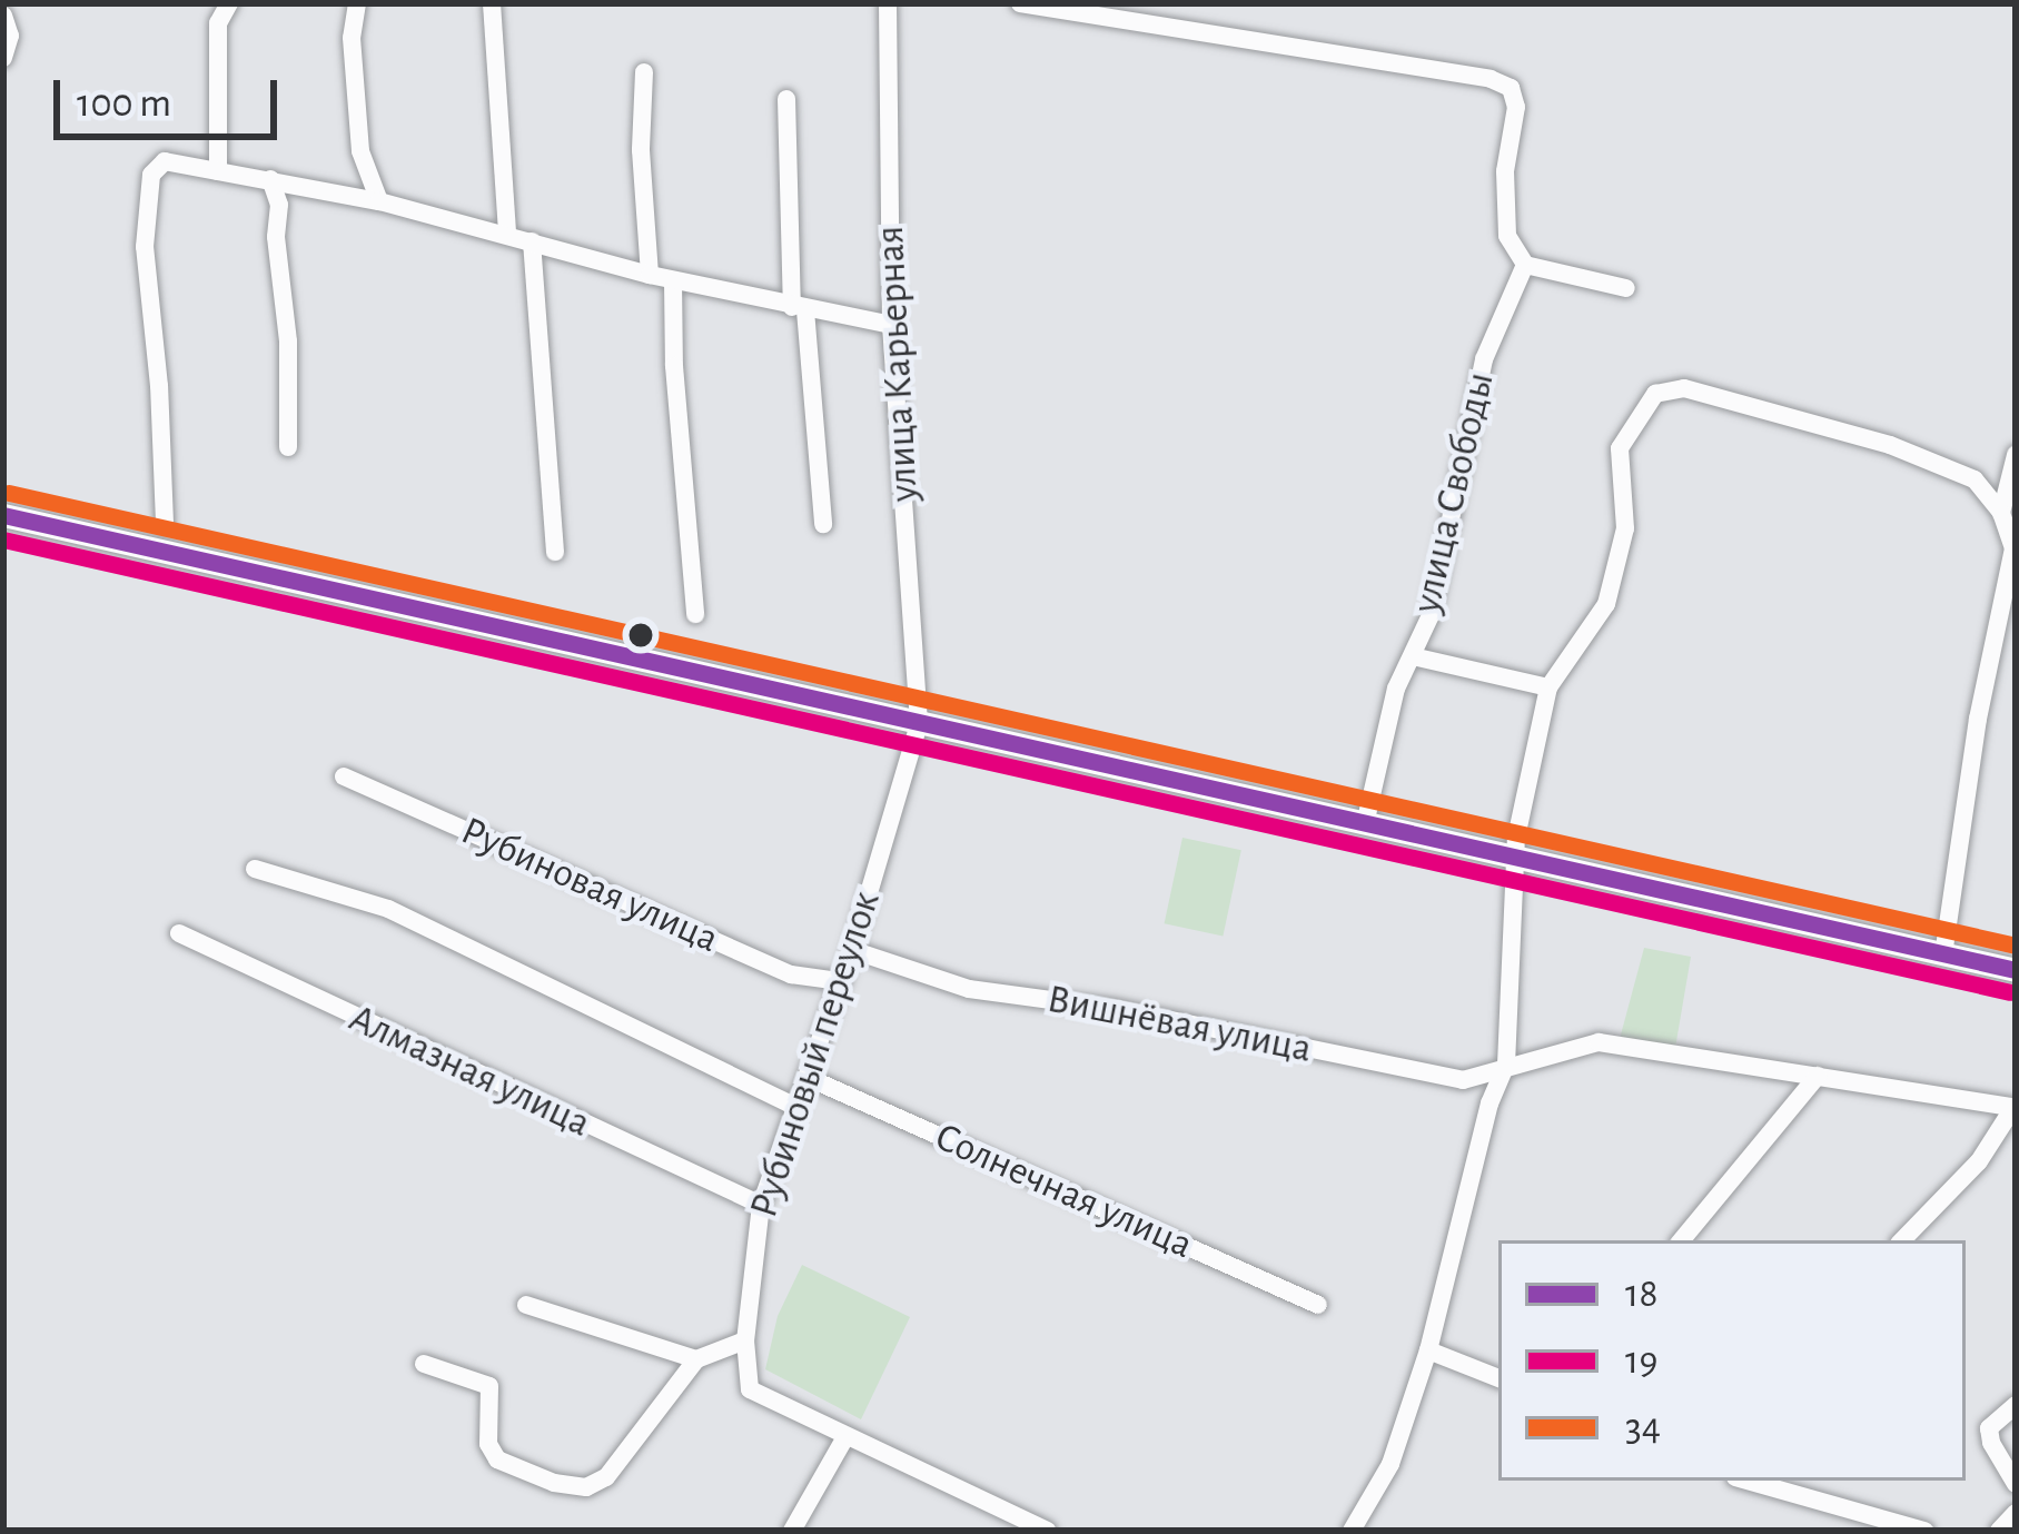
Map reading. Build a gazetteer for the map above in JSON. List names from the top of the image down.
{
  "streets": {
    "street": [
      "улица Карьерная",
      "улица Свободы",
      "Рубиновая улица",
      "Вишнёвая улица",
      "Рубиновый переулок",
      "Алмазная улица",
      "Солнечная улица"
    ]
  },
  "crossings": [
    ["улица Карьерная", "Рубиновый переулок"],
    ["Рубиновая улица", "Рубиновый переулок"],
    ["Вишнёвая улица", "Рубиновый переулок"],
    ["Рубиновый переулок", "Алмазная улица"],
    ["Рубиновый переулок", "Солнечная улица"]
  ],
  "lines": ["transit line 34", "transit line 18", "transit line 19"],
  "legend": ["18", "19", "34"],
  "scale_bar": "100 m"
}
